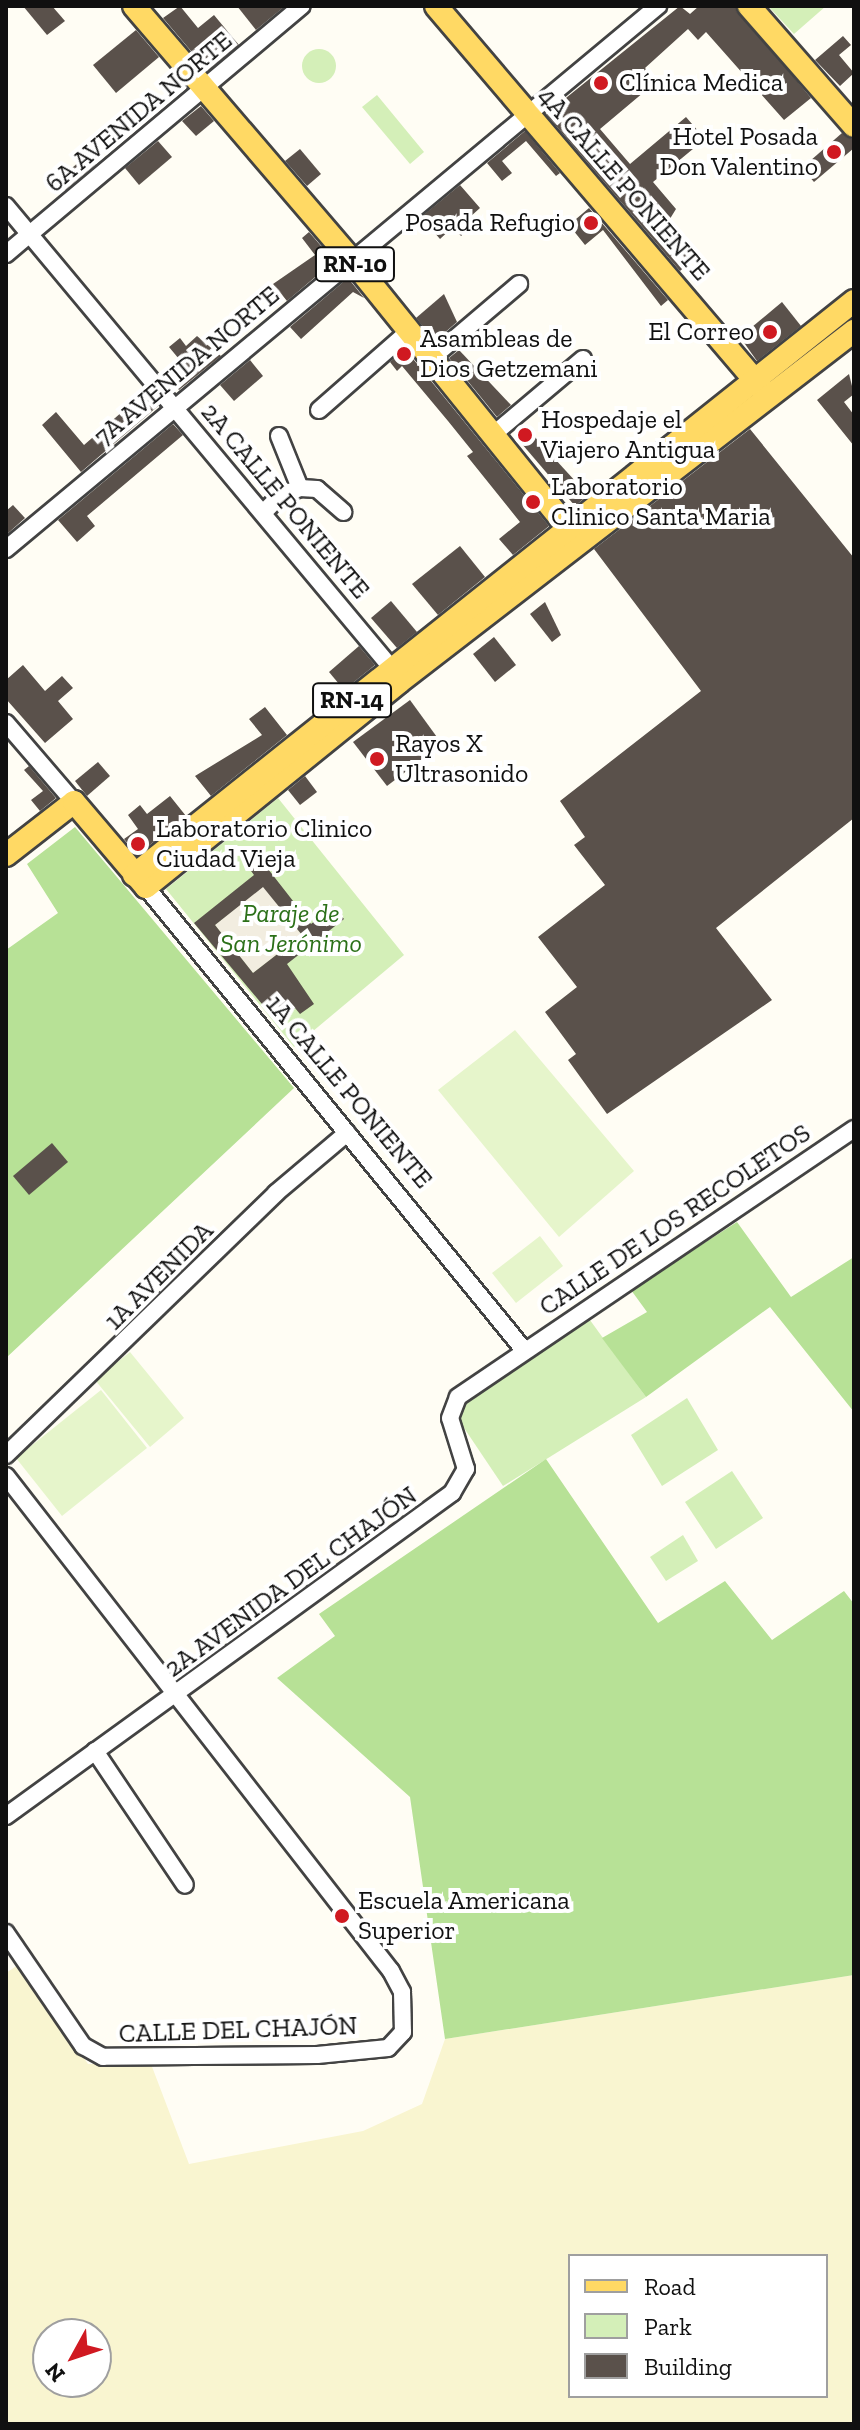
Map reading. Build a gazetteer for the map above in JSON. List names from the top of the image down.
{
  "streets": {
    "main road": [
      "4A CALLE PONIENTE",
      "RN-10",
      "RN-14",
      "1A CALLE PONIENTE"
    ],
    "street": [
      "6A AVENIDA NORTE",
      "7A AVENIDA NORTE",
      "2A CALLE PONIENTE",
      "CALLE DE LOS RECOLETOS",
      "1A AVENIDA",
      "2A AVENIDA DEL CHAJÓN",
      "CALLE DEL CHAJÓN"
    ]
  },
  "crossings": [
    ["6A AVENIDA NORTE", "RN-10"],
    ["6A AVENIDA NORTE", "2A CALLE PONIENTE"],
    ["4A CALLE PONIENTE", "7A AVENIDA NORTE"],
    ["4A CALLE PONIENTE", "RN-14"],
    ["RN-10", "7A AVENIDA NORTE"],
    ["RN-10", "RN-14"],
    ["7A AVENIDA NORTE", "2A CALLE PONIENTE"],
    ["2A CALLE PONIENTE", "RN-14"],
    ["RN-14", "1A CALLE PONIENTE"],
    ["1A CALLE PONIENTE", "CALLE DE LOS RECOLETOS"],
    ["1A CALLE PONIENTE", "1A AVENIDA"],
    ["1A CALLE PONIENTE", "2A AVENIDA DEL CHAJÓN"],
    ["CALLE DE LOS RECOLETOS", "2A AVENIDA DEL CHAJÓN"],
    ["2A AVENIDA DEL CHAJÓN", "CALLE DEL CHAJÓN"]
  ],
  "parks": ["Paraje de San Jerónimo"],
  "places": [
    "Clínica Medica",
    "Hotel Posada Don Valentino",
    "Posada Refugio",
    "El Correo",
    "Asambleas de Dios Getzemani",
    "Hospedaje el Viajero Antigua",
    "Laboratorio Clinico Santa Maria",
    "Rayos X Ultrasonido",
    "Laboratorio Clinico Ciudad Vieja",
    "Escuela Americana Superior"
  ],
  "legend": ["Road", "Park", "Building"],
  "north": "bottom left"
}
